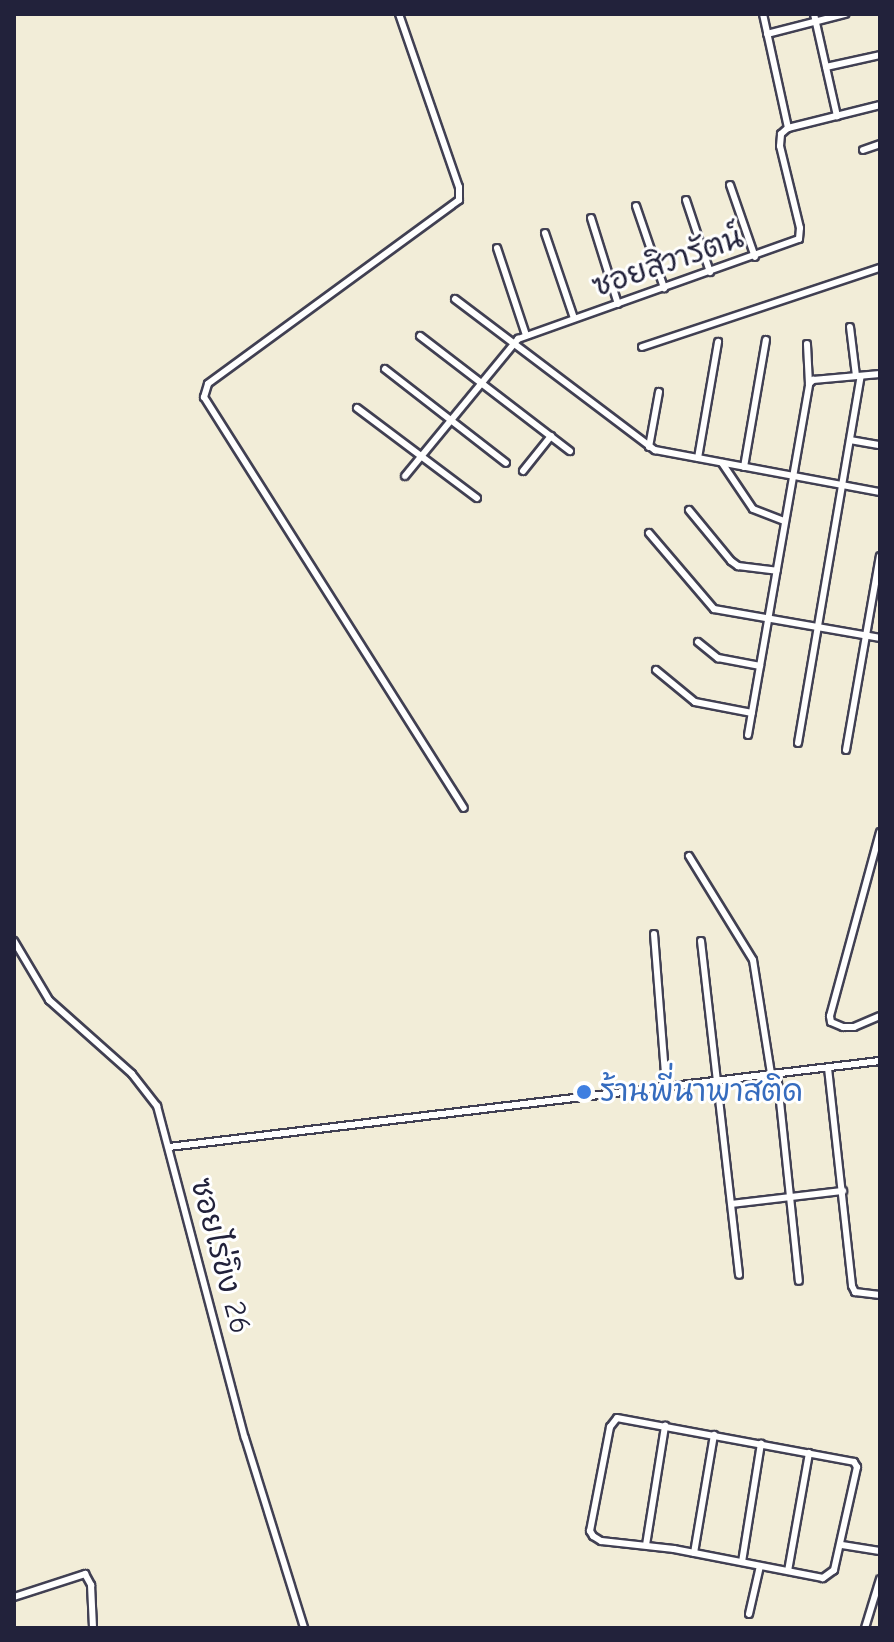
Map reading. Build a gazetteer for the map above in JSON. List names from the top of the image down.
{
  "streets": {
    "street": ["ซอยสิวารัตน์", "ซอยไร่ขิง 26"]
  },
  "places": ["ร้านพี่นาพาสติด"]
}
